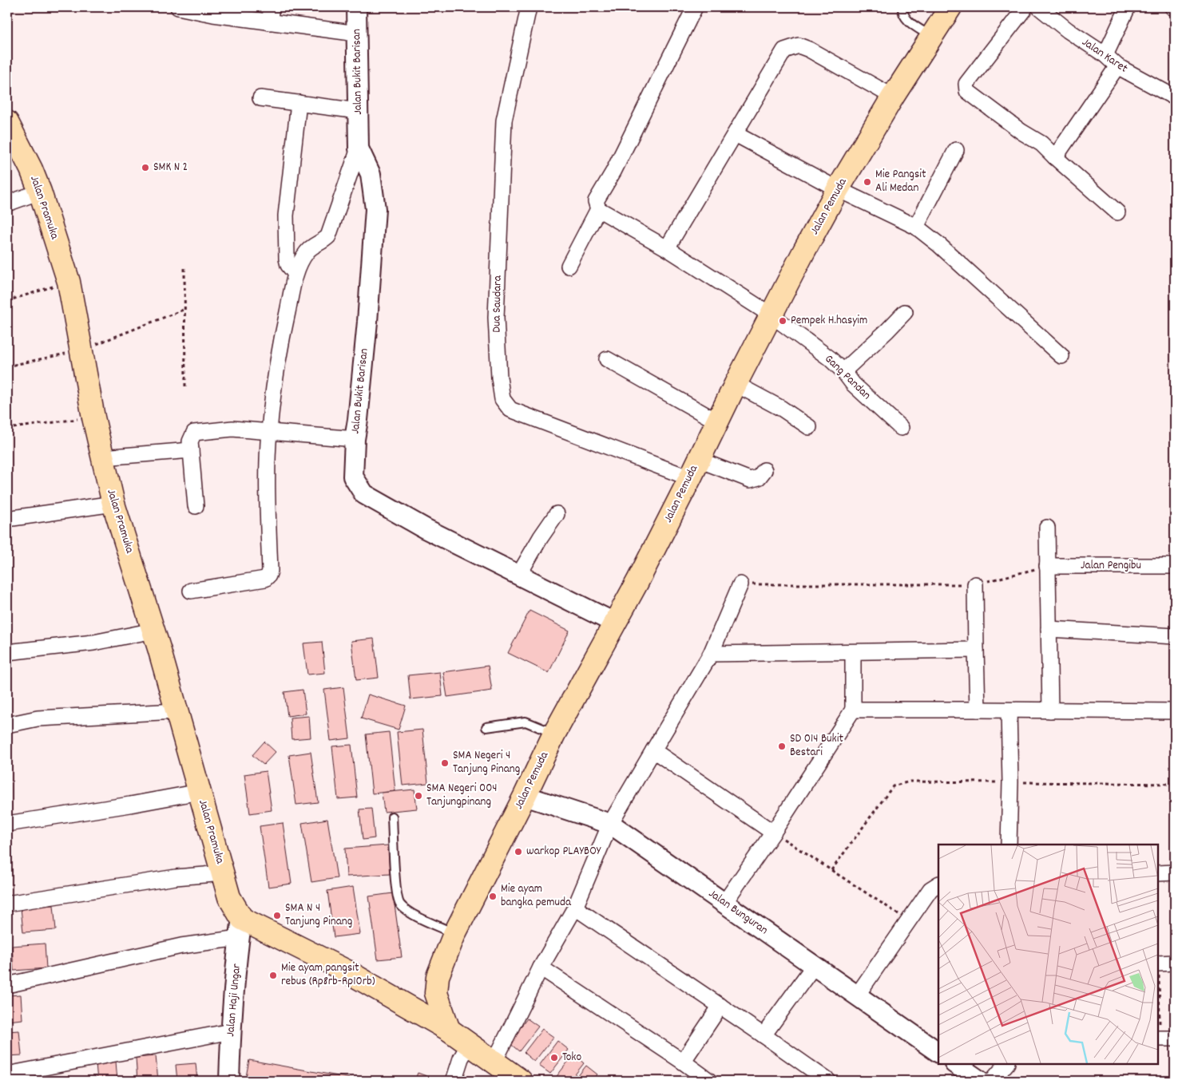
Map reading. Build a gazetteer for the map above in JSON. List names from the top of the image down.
{
  "streets": {
    "main road": ["Jalan Pemuda", "Jalan Pramuka"],
    "street": [
      "Jalan Karet",
      "Jalan Bukit Barisan",
      "Dua Saudara",
      "Gang Pandan",
      "Jalan Pengibu",
      "Jalan Bunguran",
      "Jalan Haji Ungar"
    ]
  },
  "crossings": [
    ["Jalan Bukit Barisan", "Jalan Pemuda"],
    ["Jalan Pemuda", "Dua Saudara"],
    ["Jalan Pemuda", "Gang Pandan"],
    ["Jalan Pemuda", "Jalan Bunguran"],
    ["Jalan Pramuka", "Jalan Haji Ungar"]
  ],
  "places": [
    "SMK N 2",
    "Mie Pangsit Ali Medan",
    "Pempek H.hasyim",
    "SD 014 Bukit Bestari",
    "SMA Negeri 4 Tanjung Pinang",
    "SMA Negeri 004 Tanjungpinang",
    "warkop PLAYBOY",
    "Mie ayam bangka pemuda",
    "SMA N 4 Tanjung Pinang",
    "Mie ayam pangsit rebus (Rp8rb-Rp10rb)",
    "Toko"
  ]
}
